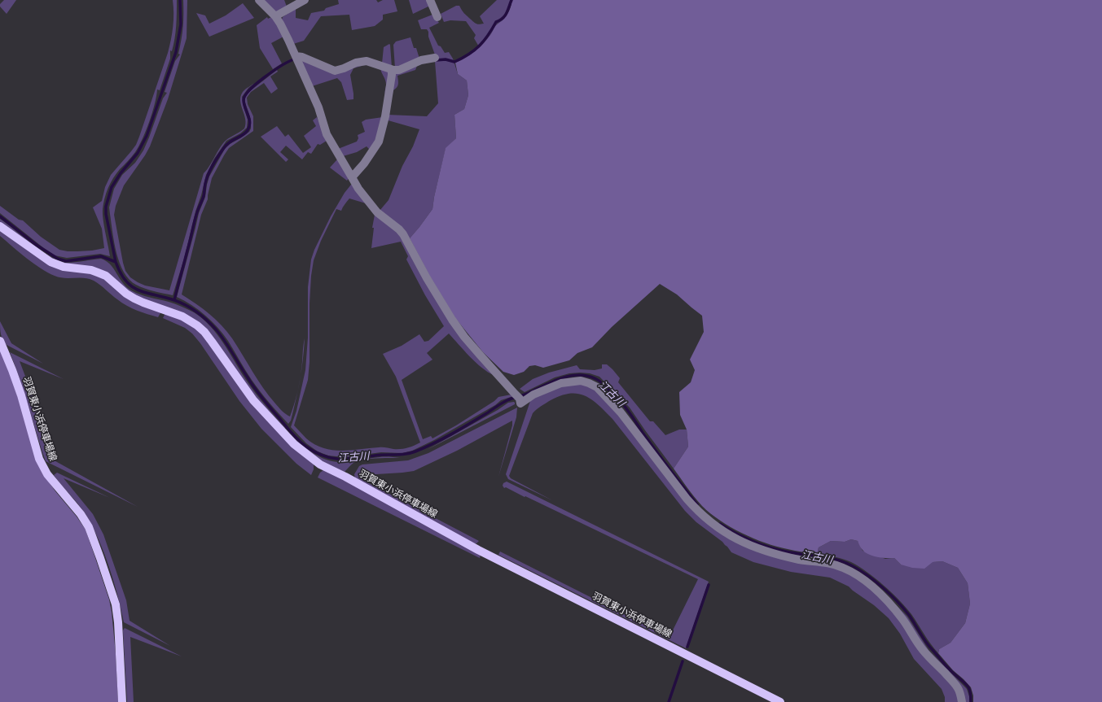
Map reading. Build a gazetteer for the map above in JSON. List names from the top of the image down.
{
  "streets": {
    "main road": ["羽賀東小浜停車場線"]
  },
  "water": ["江古川"]
}
